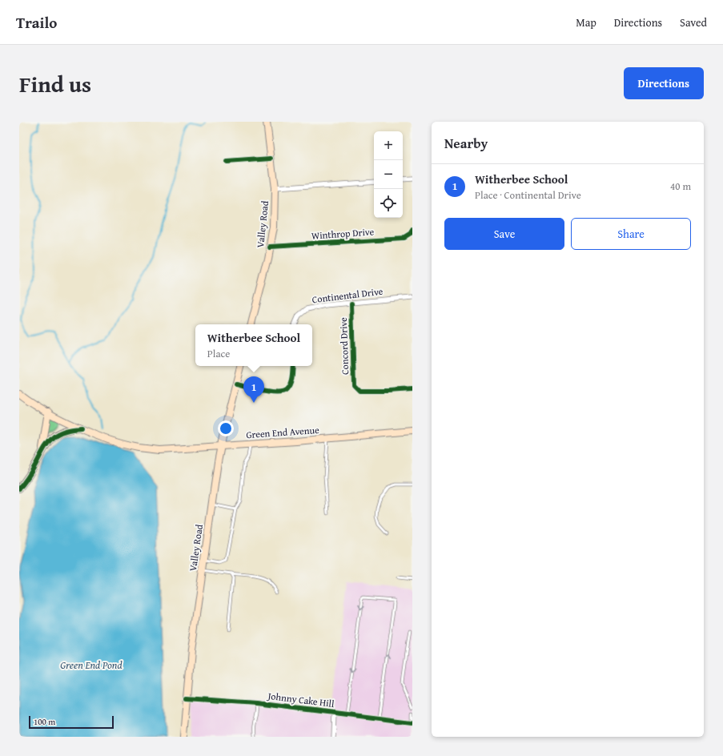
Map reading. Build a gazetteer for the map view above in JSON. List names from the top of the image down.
{
  "streets": {
    "main road": ["Valley Road", "Green End Avenue"],
    "street": [
      "Winthrop Drive",
      "Continental Drive",
      "Concord Drive",
      "Johnny Cake Hill"
    ]
  },
  "crossings": [
    ["Valley Road", "Winthrop Drive"],
    ["Valley Road", "Green End Avenue"],
    ["Valley Road", "Johnny Cake Hill"],
    ["Continental Drive", "Concord Drive"]
  ],
  "water": ["Green End Pond"],
  "scale_bar": "100 m",
  "page": {
    "header": "Trailo",
    "nav": ["Map", "Directions", "Saved"],
    "title": "Find us",
    "buttons": [
      "Directions",
      ["Save", "Share"]
    ],
    "heading": "Nearby",
    "map_buttons": ["+", "−"],
    "list": [
      {
        "mark": "1",
        "name": "Witherbee School",
        "note": "Place · Continental Drive",
        "value": "40 m"
      }
    ],
    "popup": ["Witherbee School", "Place"],
    "pins": "1",
    "scale": "100 m"
  }
}
